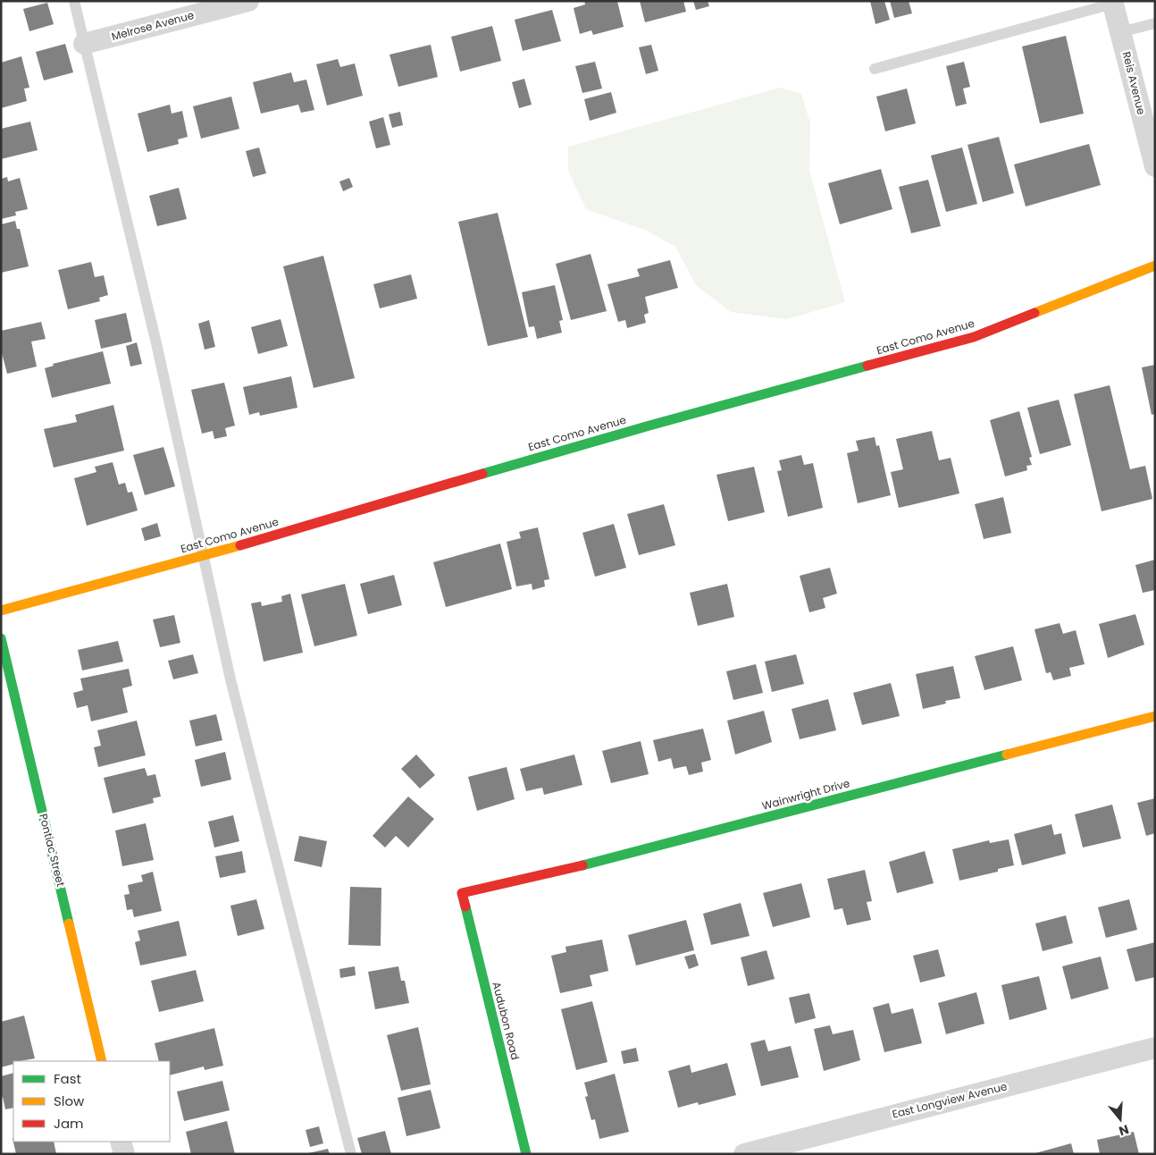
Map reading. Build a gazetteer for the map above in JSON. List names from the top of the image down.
{
  "streets": {
    "street": [
      "Melrose Avenue",
      "Reis Avenue",
      "East Como Avenue",
      "Wainwright Drive",
      "Pontiac Street",
      "Audubon Road",
      "East Longview Avenue"
    ]
  },
  "crossings": [
    ["Wainwright Drive", "Audubon Road"]
  ],
  "legend": ["Fast", "Slow", "Jam"],
  "north": "bottom"
}
